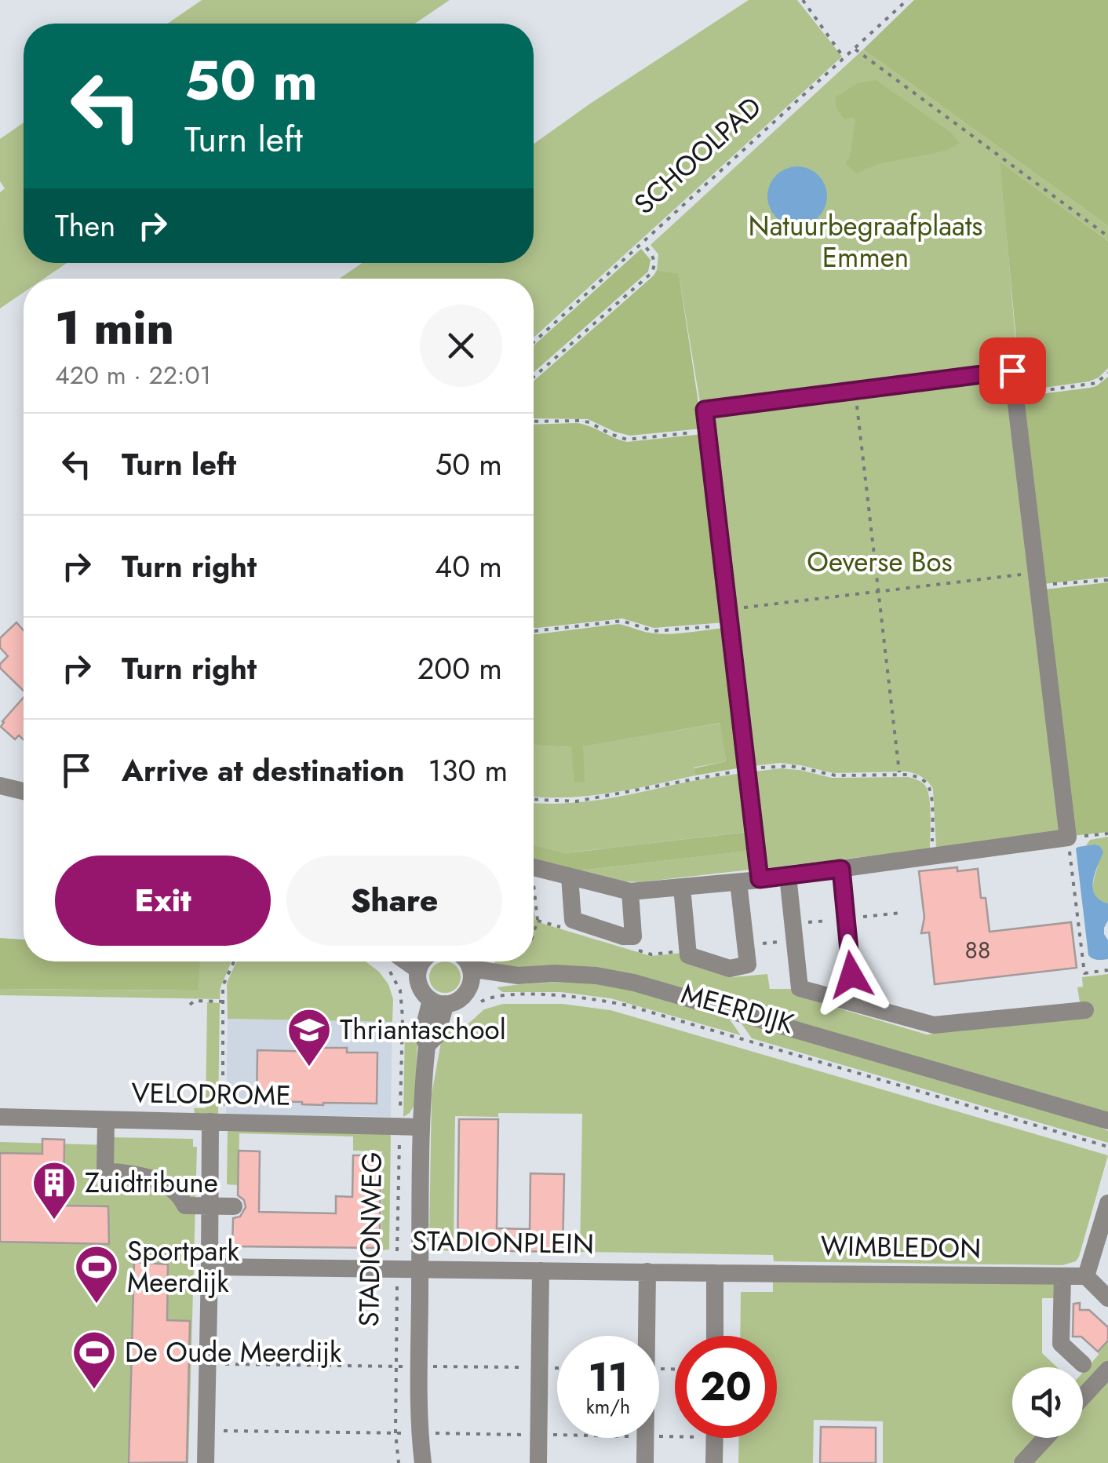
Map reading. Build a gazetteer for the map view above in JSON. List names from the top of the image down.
{
  "streets": {
    "street": [
      "MEERDIJK",
      "VELODROME",
      "STADIONWEG",
      "STADIONPLEIN",
      "WIMBLEDON"
    ],
    "path": ["SCHOOLPAD"]
  },
  "crossings": [
    ["VELODROME", "STADIONWEG"],
    ["STADIONWEG", "STADIONPLEIN"],
    ["STADIONPLEIN", "WIMBLEDON"]
  ],
  "parks": ["Natuurbegraafplaats Emmen", "Oeverse Bos"],
  "places": {
    "school or university": ["Thriantaschool"],
    "building": ["Zuidtribune"],
    "sports": ["Sportpark Meerdijk", "De Oude Meerdijk"]
  },
  "house_numbers": ["88"],
  "page": {
    "turn": ["50 m", "Turn left"],
    "then": "Then",
    "heading": ["1 min", "420 m · 22:01"],
    "list": [
      {
        "name": "Turn left",
        "value": "50 m"
      },
      {
        "name": "Turn right",
        "value": "40 m"
      },
      {
        "name": "Turn right",
        "value": "200 m"
      },
      {
        "name": "Arrive at destination",
        "value": "130 m"
      }
    ],
    "buttons": ["Exit", "Share"],
    "speed": "11 km/h",
    "limit": "20"
  }
}
